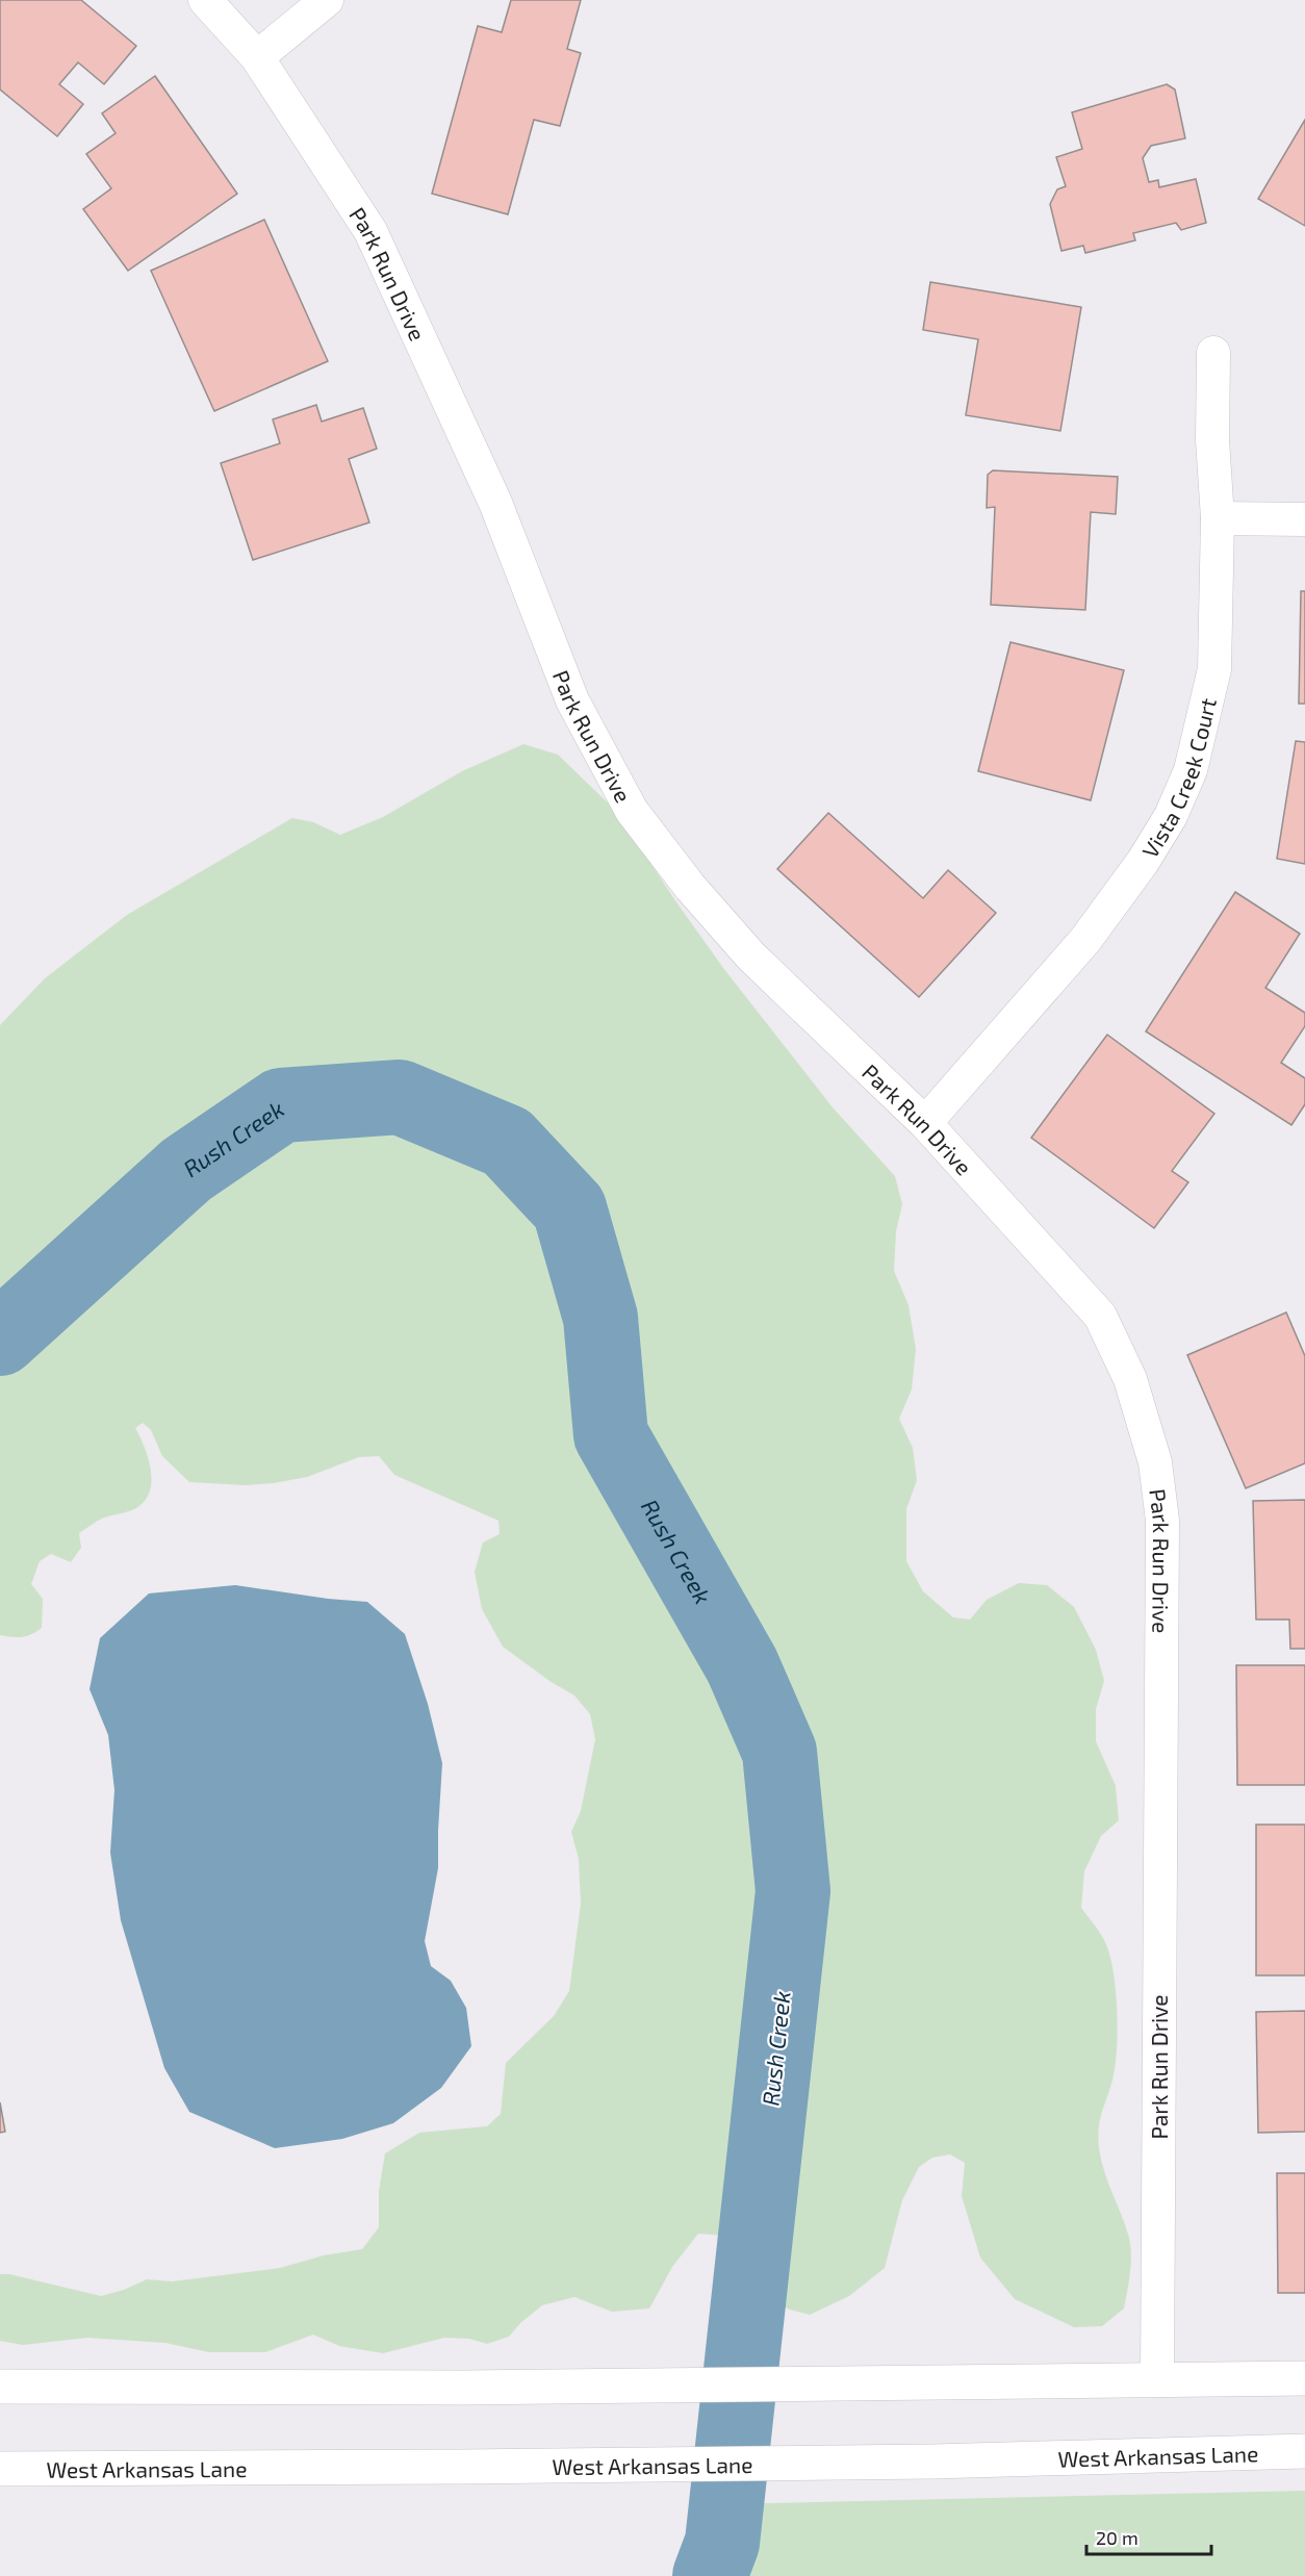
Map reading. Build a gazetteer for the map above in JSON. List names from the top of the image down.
{
  "streets": {
    "main road": ["West Arkansas Lane"],
    "street": ["Park Run Drive", "Vista Creek Court"]
  },
  "crossings": [
    ["Park Run Drive", "Vista Creek Court"]
  ],
  "water": ["Rush Creek"],
  "scale_bar": "20 m"
}
